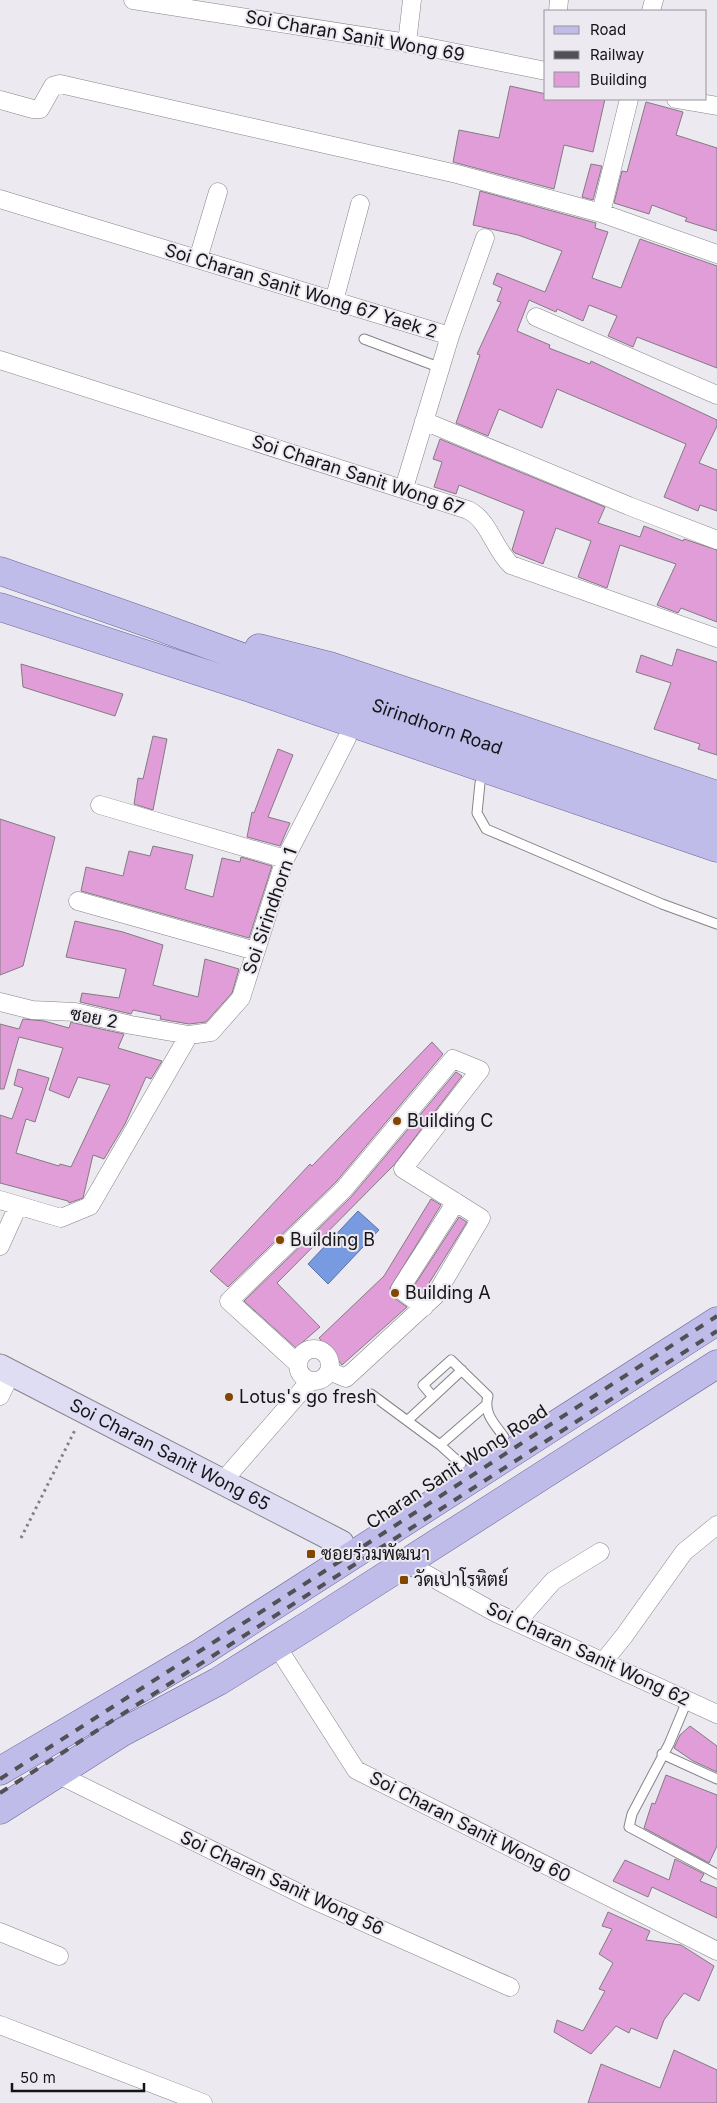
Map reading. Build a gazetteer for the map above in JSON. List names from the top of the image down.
{
  "streets": {
    "main road": ["Sirindhorn Road", "Charan Sanit Wong Road"],
    "street": [
      "Soi Charan Sanit Wong 69",
      "Soi Charan Sanit Wong 67 Yaek 2",
      "Soi Charan Sanit Wong 67",
      "Soi Sirindhorn 1",
      "ซอย 2",
      "Soi Charan Sanit Wong 65",
      "Soi Charan Sanit Wong 62",
      "Soi Charan Sanit Wong 60",
      "Soi Charan Sanit Wong 56"
    ]
  },
  "crossings": [
    ["Soi Charan Sanit Wong 67 Yaek 2", "Soi Charan Sanit Wong 67"],
    ["Sirindhorn Road", "Soi Sirindhorn 1"],
    ["Soi Sirindhorn 1", "ซอย 2"],
    ["Soi Charan Sanit Wong 65", "Charan Sanit Wong Road"],
    ["Charan Sanit Wong Road", "Soi Charan Sanit Wong 62"],
    ["Charan Sanit Wong Road", "Soi Charan Sanit Wong 60"],
    ["Charan Sanit Wong Road", "Soi Charan Sanit Wong 56"]
  ],
  "places": {
    "other": [
      "Building C",
      "Building B",
      "Building A",
      "Lotus's go fresh"
    ],
    "transit": ["ซอยร่วมพัฒนา", "วัดเปาโรหิตย์"]
  },
  "legend": ["Road", "Railway", "Building"],
  "scale_bar": "50 m"
}
